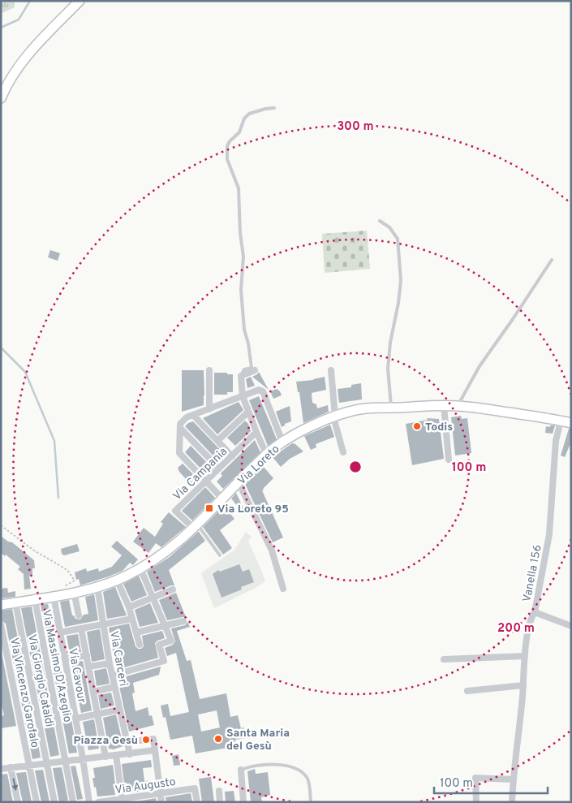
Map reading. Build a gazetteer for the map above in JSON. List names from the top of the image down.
{
  "streets": {
    "street": [
      "Via Loreto",
      "Via Campania",
      "Vanella 156",
      "Via Carceri",
      "Via Massimo D'Azeglio",
      "Via Cavour",
      "Via Giorgio Cataldi",
      "Via Vincenzo Garofalo",
      "Via Augusto"
    ]
  },
  "crossings": [
    ["Via Loreto", "Via Campania"],
    ["Via Loreto", "Vanella 156"],
    ["Via Loreto", "Via Carceri"],
    ["Via Loreto", "Via Massimo D'Azeglio"],
    ["Via Loreto", "Via Cavour"],
    ["Via Loreto", "Via Giorgio Cataldi"]
  ],
  "places": {
    "other": ["Todis", "Santa Maria del Gesù", "Piazza Gesù"],
    "transit": ["Via Loreto 95"]
  },
  "scale_bar": "100 m",
  "rings": ["300 m", "100 m", "200 m"]
}
